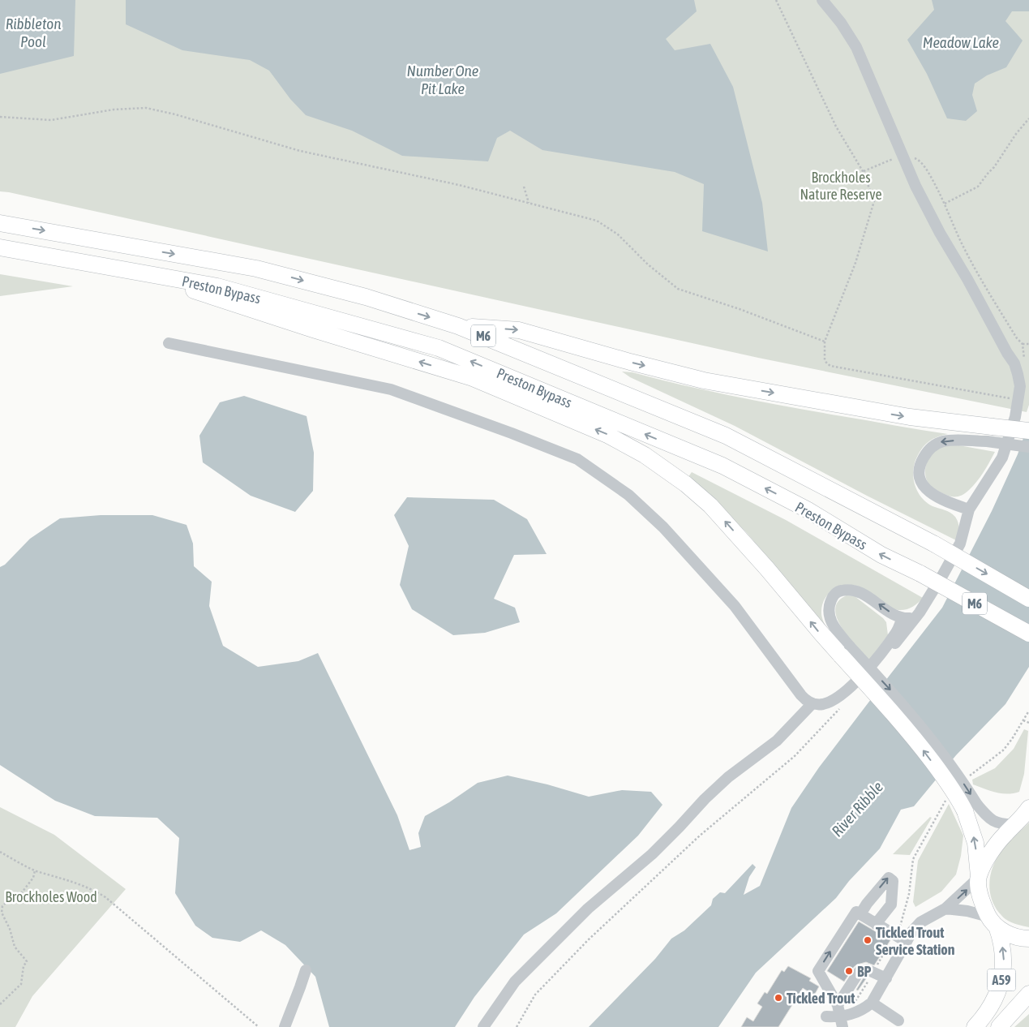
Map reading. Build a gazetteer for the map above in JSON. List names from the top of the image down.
{
  "streets": {
    "highway": ["Preston Bypass", "M6", "A59"]
  },
  "water": [
    "Ribbleton Pool",
    "Meadow Lake",
    "Number One Pit Lake",
    "River Ribble"
  ],
  "parks": ["Brockholes Nature Reserve", "Brockholes Wood"],
  "places": ["Tickled Trout Service Station", "BP", "Tickled Trout"]
}
